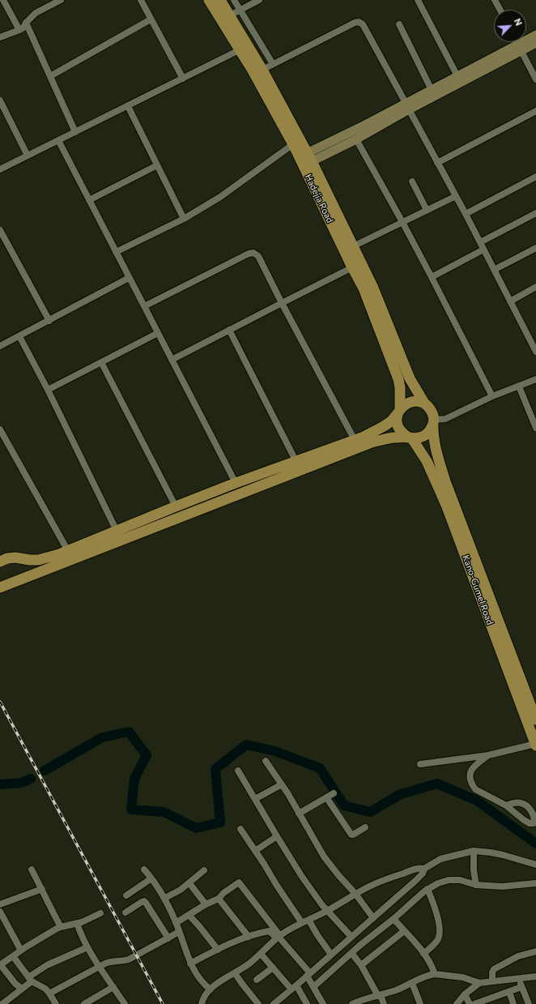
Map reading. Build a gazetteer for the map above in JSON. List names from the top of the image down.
{
  "streets": {
    "main road": ["Hadejia Road", "Kano-Gumel Road"]
  },
  "crossings": [
    ["Hadejia Road", "Kano-Gumel Road"]
  ],
  "north": "top right"
}
